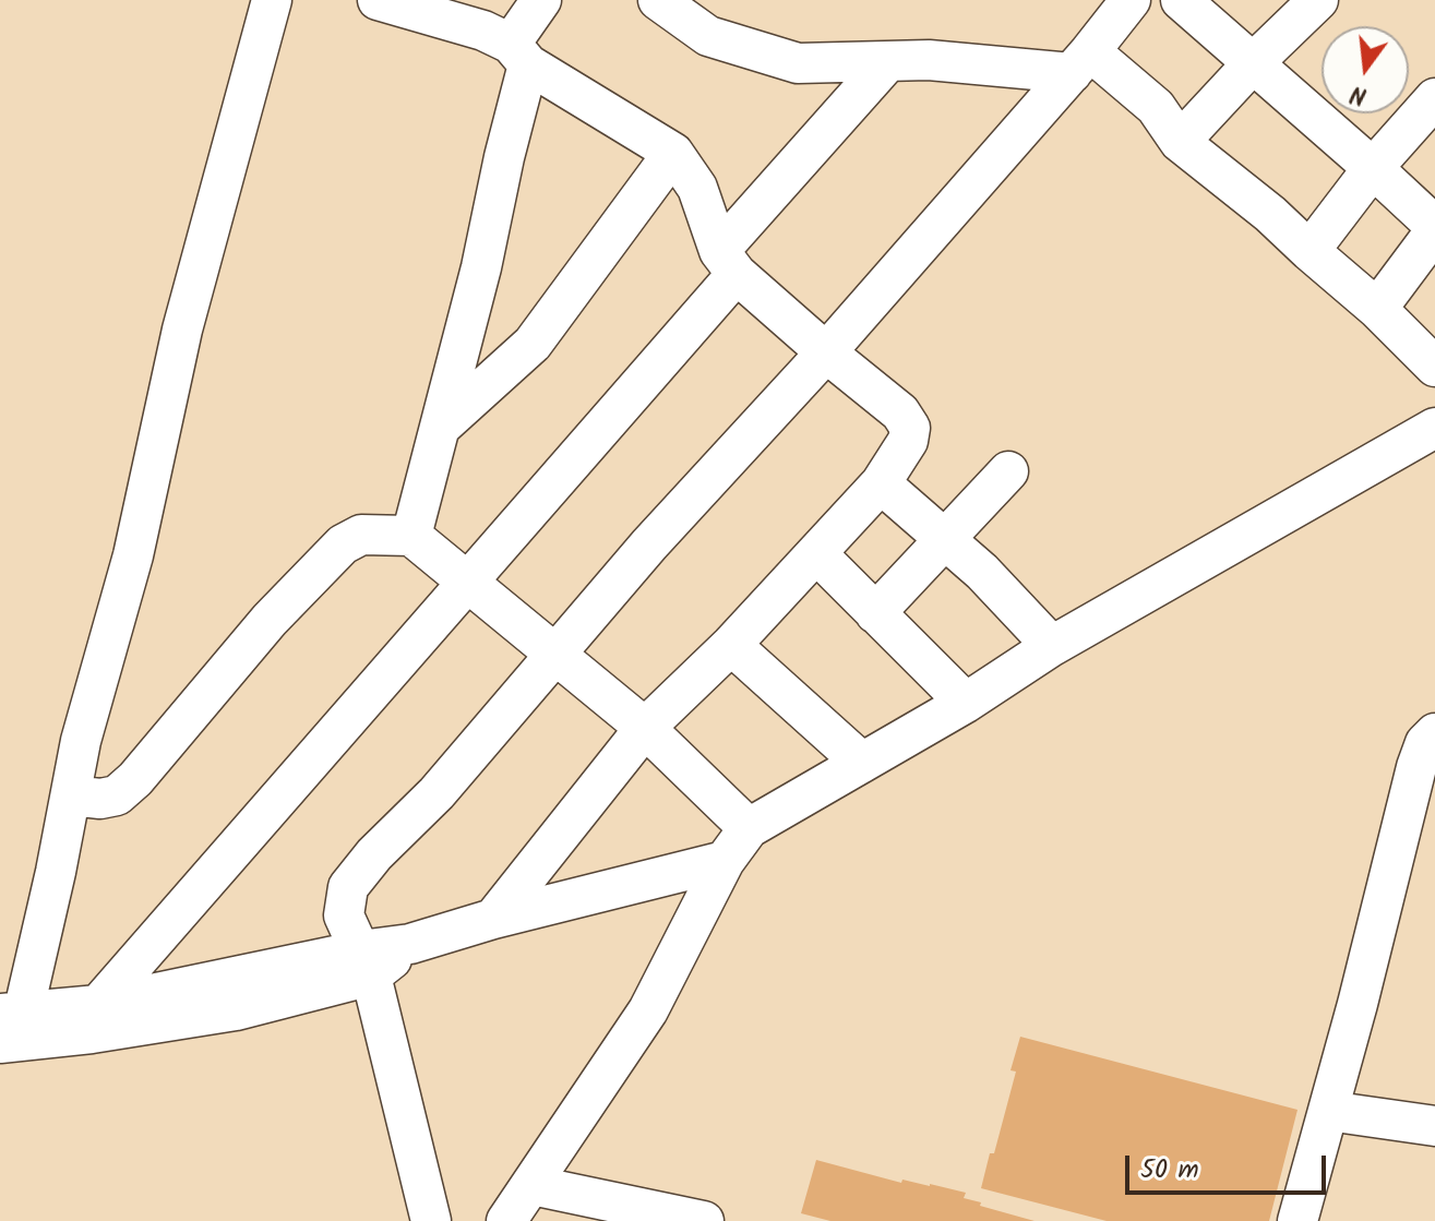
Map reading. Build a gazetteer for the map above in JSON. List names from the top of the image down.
{
  "scale_bar": "50 m",
  "north": "bottom"
}
